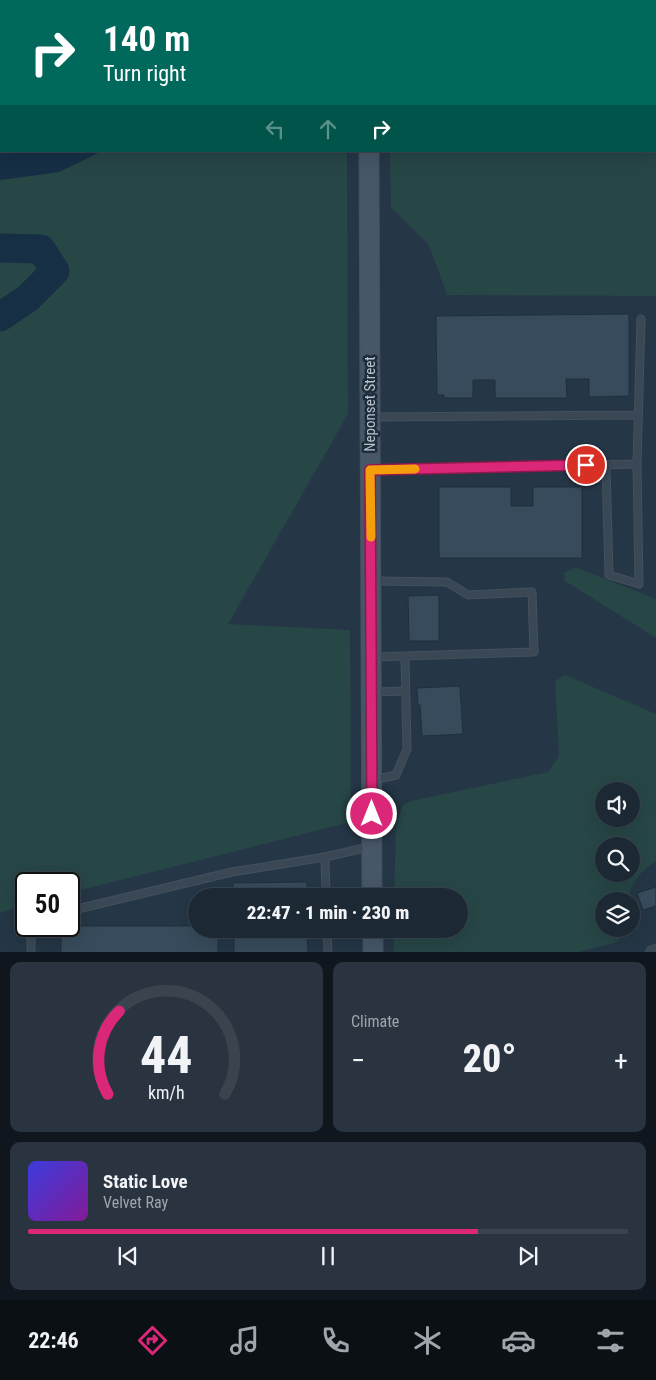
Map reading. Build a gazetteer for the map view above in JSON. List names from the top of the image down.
{
  "streets": {
    "main road": ["Neponset Street"]
  },
  "page": {
    "turn": ["140 m", "Turn right"],
    "limit": "50",
    "trip": "22:47 · 1 min · 230 m",
    "tile": "Climate",
    "heat": ["−", "20°", "+"],
    "song": ["Static Love", "Velvet Ray"],
    "tabs": "22:46",
    "gauge": ["44", "km/h"]
  }
}
